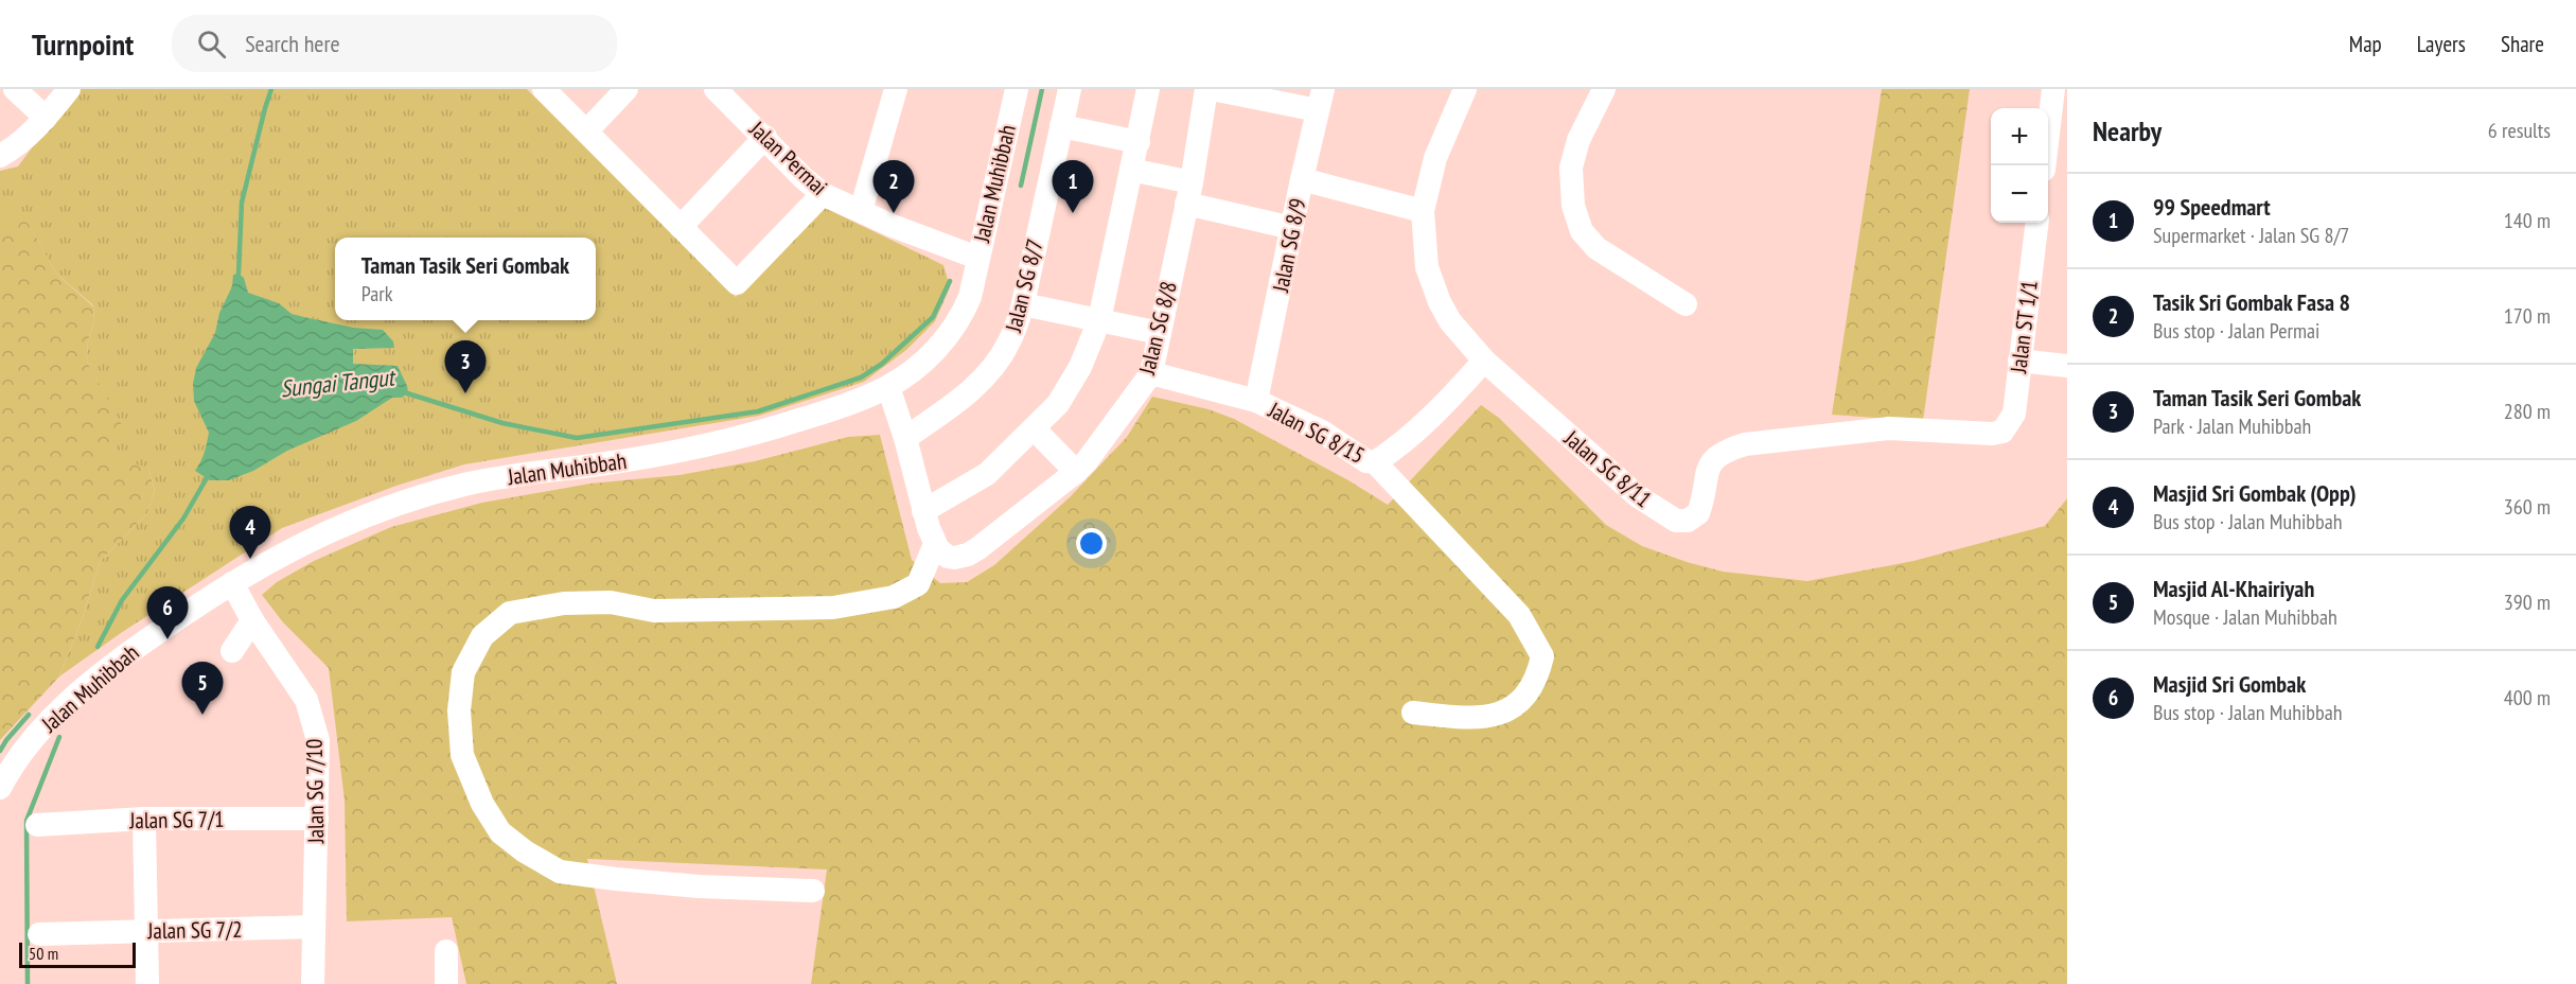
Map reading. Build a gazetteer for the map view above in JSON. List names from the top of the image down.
{
  "streets": {
    "street": [
      "Jalan Permai",
      "Jalan Muhibbah",
      "Jalan SG 8/9",
      "Jalan SG 8/7",
      "Jalan ST 1/1",
      "Jalan SG 8/8",
      "Jalan SG 8/15",
      "Jalan SG 8/11",
      "Jalan SG 7/10",
      "Jalan SG 7/1",
      "Jalan SG 7/2"
    ]
  },
  "crossings": [
    ["Jalan Permai", "Jalan Muhibbah"],
    ["Jalan Muhibbah", "Jalan SG 7/10"],
    ["Jalan SG 8/9", "Jalan SG 8/15"],
    ["Jalan ST 1/1", "Jalan SG 8/11"],
    ["Jalan SG 8/8", "Jalan SG 8/15"],
    ["Jalan SG 8/15", "Jalan SG 8/11"],
    ["Jalan SG 7/10", "Jalan SG 7/1"],
    ["Jalan SG 7/10", "Jalan SG 7/2"]
  ],
  "water": ["Sungai Tangut"],
  "scale_bar": "50 m",
  "page": {
    "header": "Turnpoint",
    "search": "Search here",
    "nav": ["Map", "Layers", "Share"],
    "heading": ["Nearby", "6 results"],
    "map_buttons": ["+", "−"],
    "pins": [
      "1",
      "2",
      "3",
      "4",
      "6",
      "5"
    ],
    "list": [
      {
        "mark": "1",
        "name": "99 Speedmart",
        "note": "Supermarket · Jalan SG 8/7",
        "value": "140 m"
      },
      {
        "mark": "2",
        "name": "Tasik Sri Gombak Fasa 8",
        "note": "Bus stop · Jalan Permai",
        "value": "170 m"
      },
      {
        "mark": "3",
        "name": "Taman Tasik Seri Gombak",
        "note": "Park · Jalan Muhibbah",
        "value": "280 m"
      },
      {
        "mark": "4",
        "name": "Masjid Sri Gombak (Opp)",
        "note": "Bus stop · Jalan Muhibbah",
        "value": "360 m"
      },
      {
        "mark": "5",
        "name": "Masjid Al-Khairiyah",
        "note": "Mosque · Jalan Muhibbah",
        "value": "390 m"
      },
      {
        "mark": "6",
        "name": "Masjid Sri Gombak",
        "note": "Bus stop · Jalan Muhibbah",
        "value": "400 m"
      }
    ],
    "popup": ["Taman Tasik Seri Gombak", "Park"],
    "scale": "50 m"
  }
}
